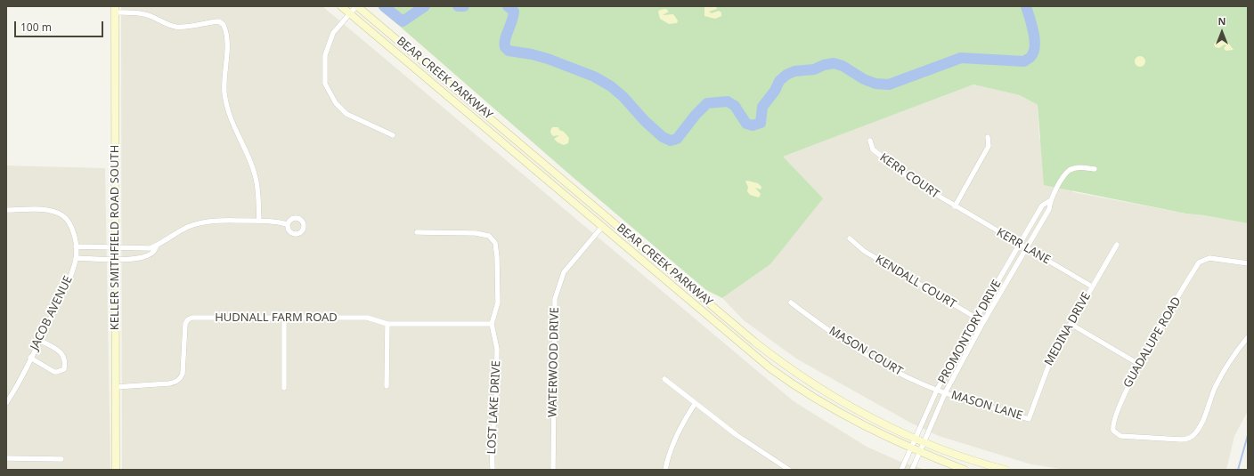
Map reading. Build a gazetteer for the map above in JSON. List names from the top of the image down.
{
  "streets": {
    "main road": ["BEAR CREEK PARKWAY", "KELLER SMITHFIELD ROAD SOUTH"],
    "street": [
      "KERR COURT",
      "KERR LANE",
      "KENDALL COURT",
      "JACOB AVENUE",
      "HUDNALL FARM ROAD",
      "MEDINA DRIVE",
      "PROMONTORY DRIVE",
      "GUADALUPE ROAD",
      "MASON COURT",
      "WATERWOOD DRIVE",
      "MASON LANE",
      "LOST LAKE DRIVE"
    ]
  },
  "crossings": [
    ["BEAR CREEK PARKWAY", "PROMONTORY DRIVE"],
    ["BEAR CREEK PARKWAY", "WATERWOOD DRIVE"],
    ["KERR COURT", "KERR LANE"],
    ["KELLER SMITHFIELD ROAD SOUTH", "HUDNALL FARM ROAD"],
    ["KERR LANE", "MEDINA DRIVE"],
    ["KERR LANE", "PROMONTORY DRIVE"],
    ["KENDALL COURT", "PROMONTORY DRIVE"],
    ["HUDNALL FARM ROAD", "LOST LAKE DRIVE"],
    ["MEDINA DRIVE", "MASON LANE"],
    ["PROMONTORY DRIVE", "MASON COURT"],
    ["PROMONTORY DRIVE", "MASON LANE"],
    ["MASON COURT", "MASON LANE"]
  ],
  "scale_bar": "100 m",
  "north": "top"
}
